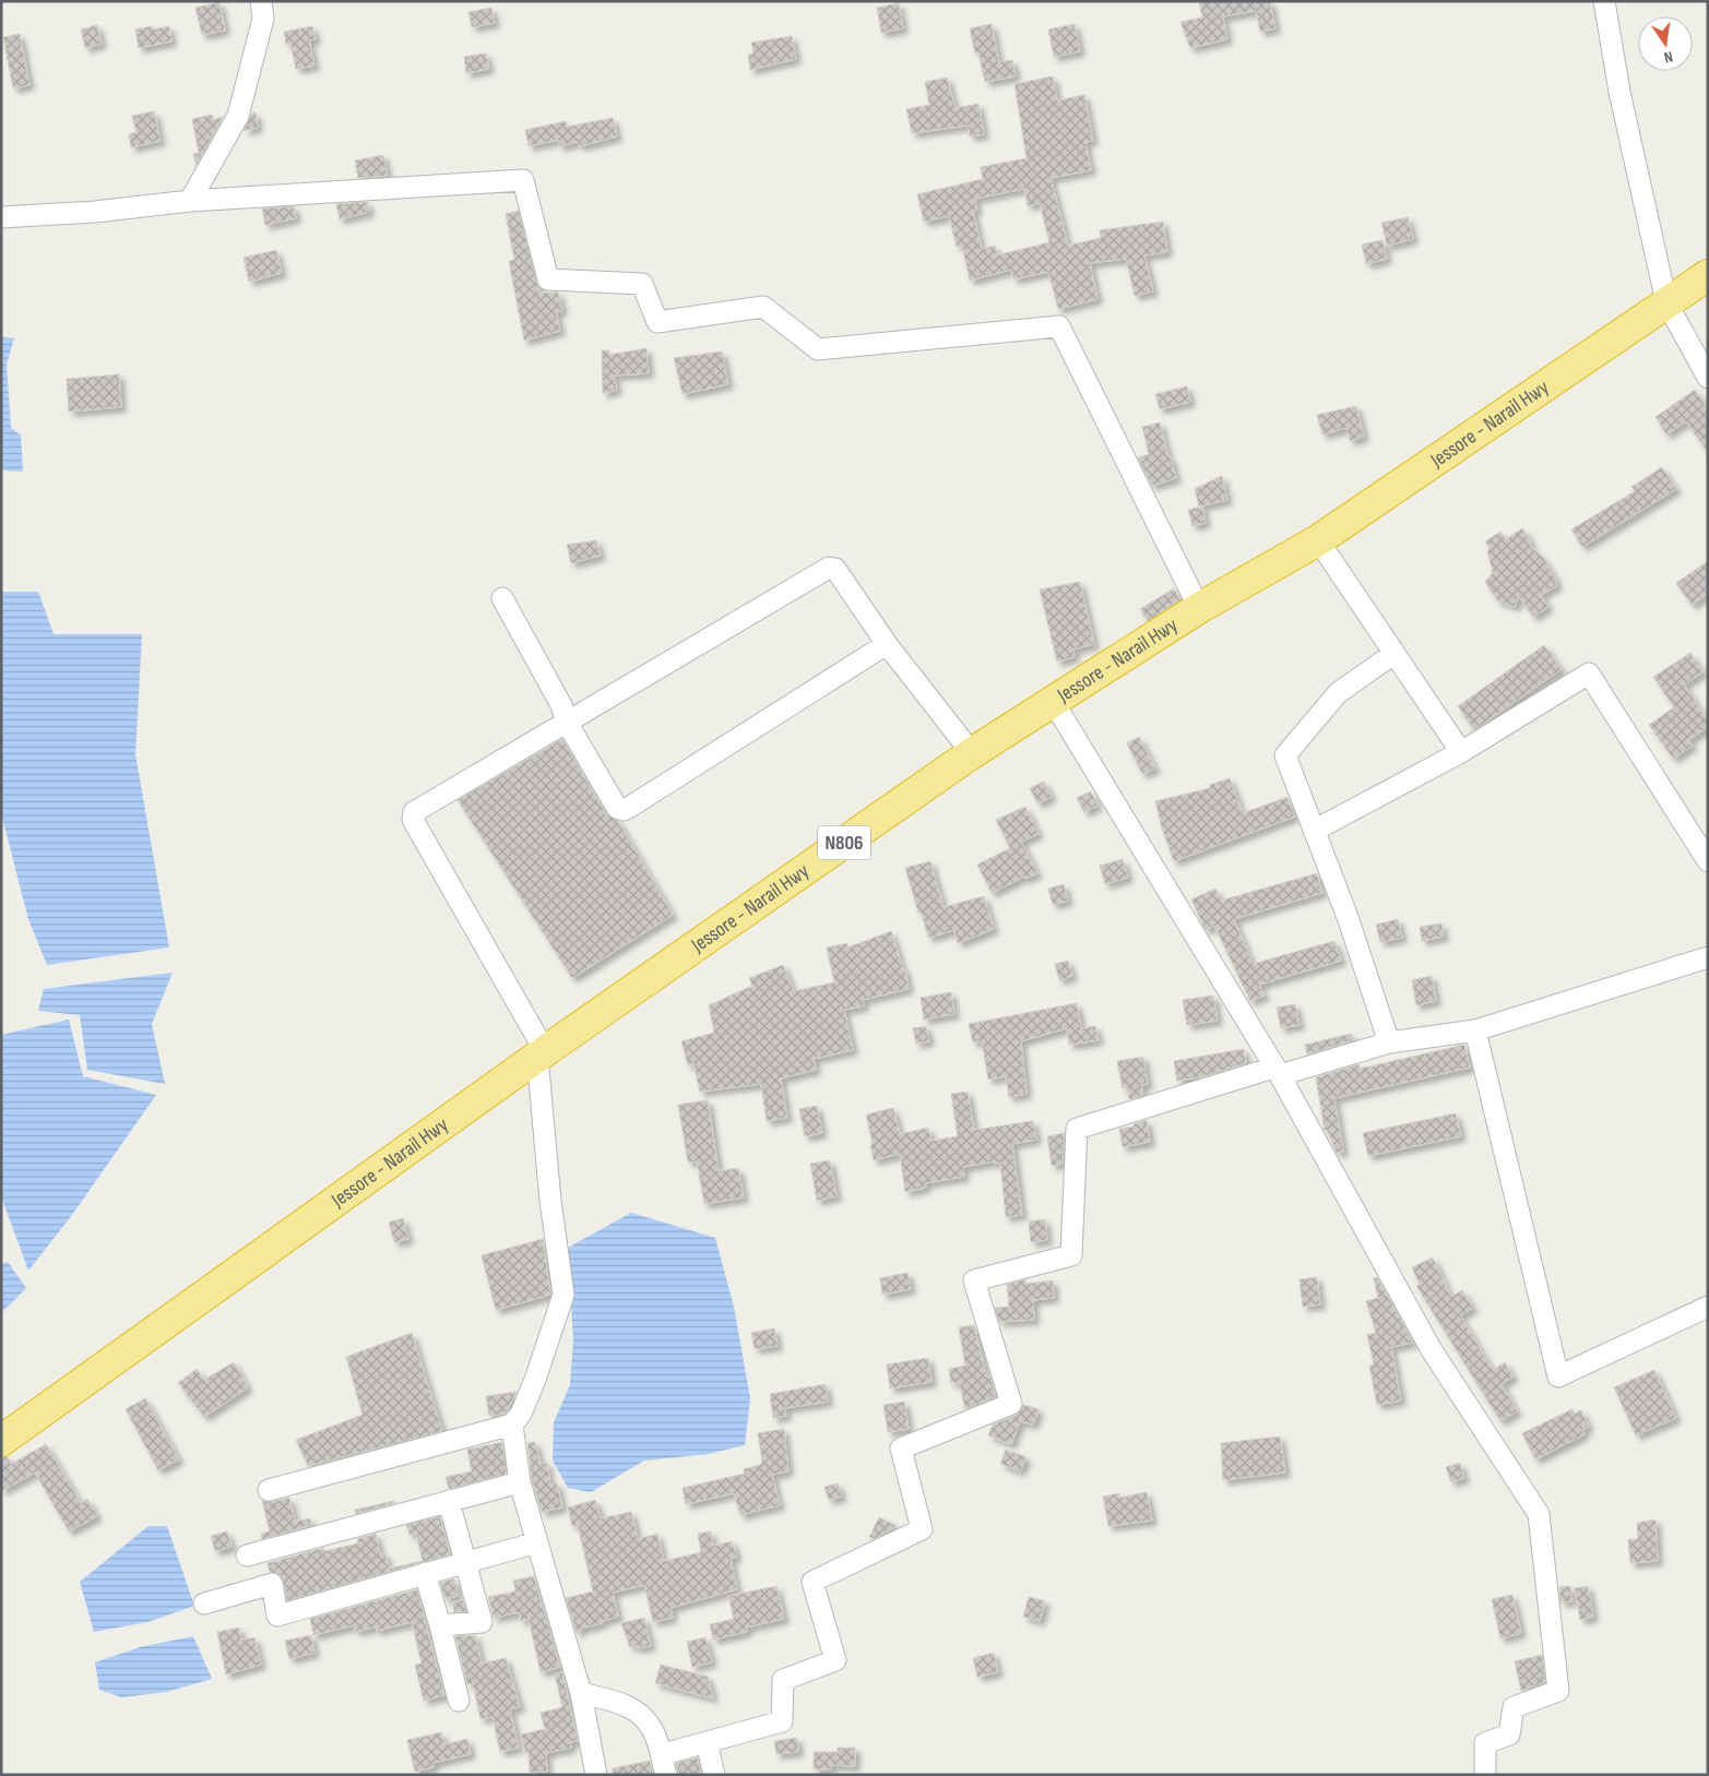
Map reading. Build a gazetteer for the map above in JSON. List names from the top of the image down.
{
  "streets": {
    "highway": ["Jessore - Narail Hwy", "N806"]
  },
  "north": "bottom"
}
